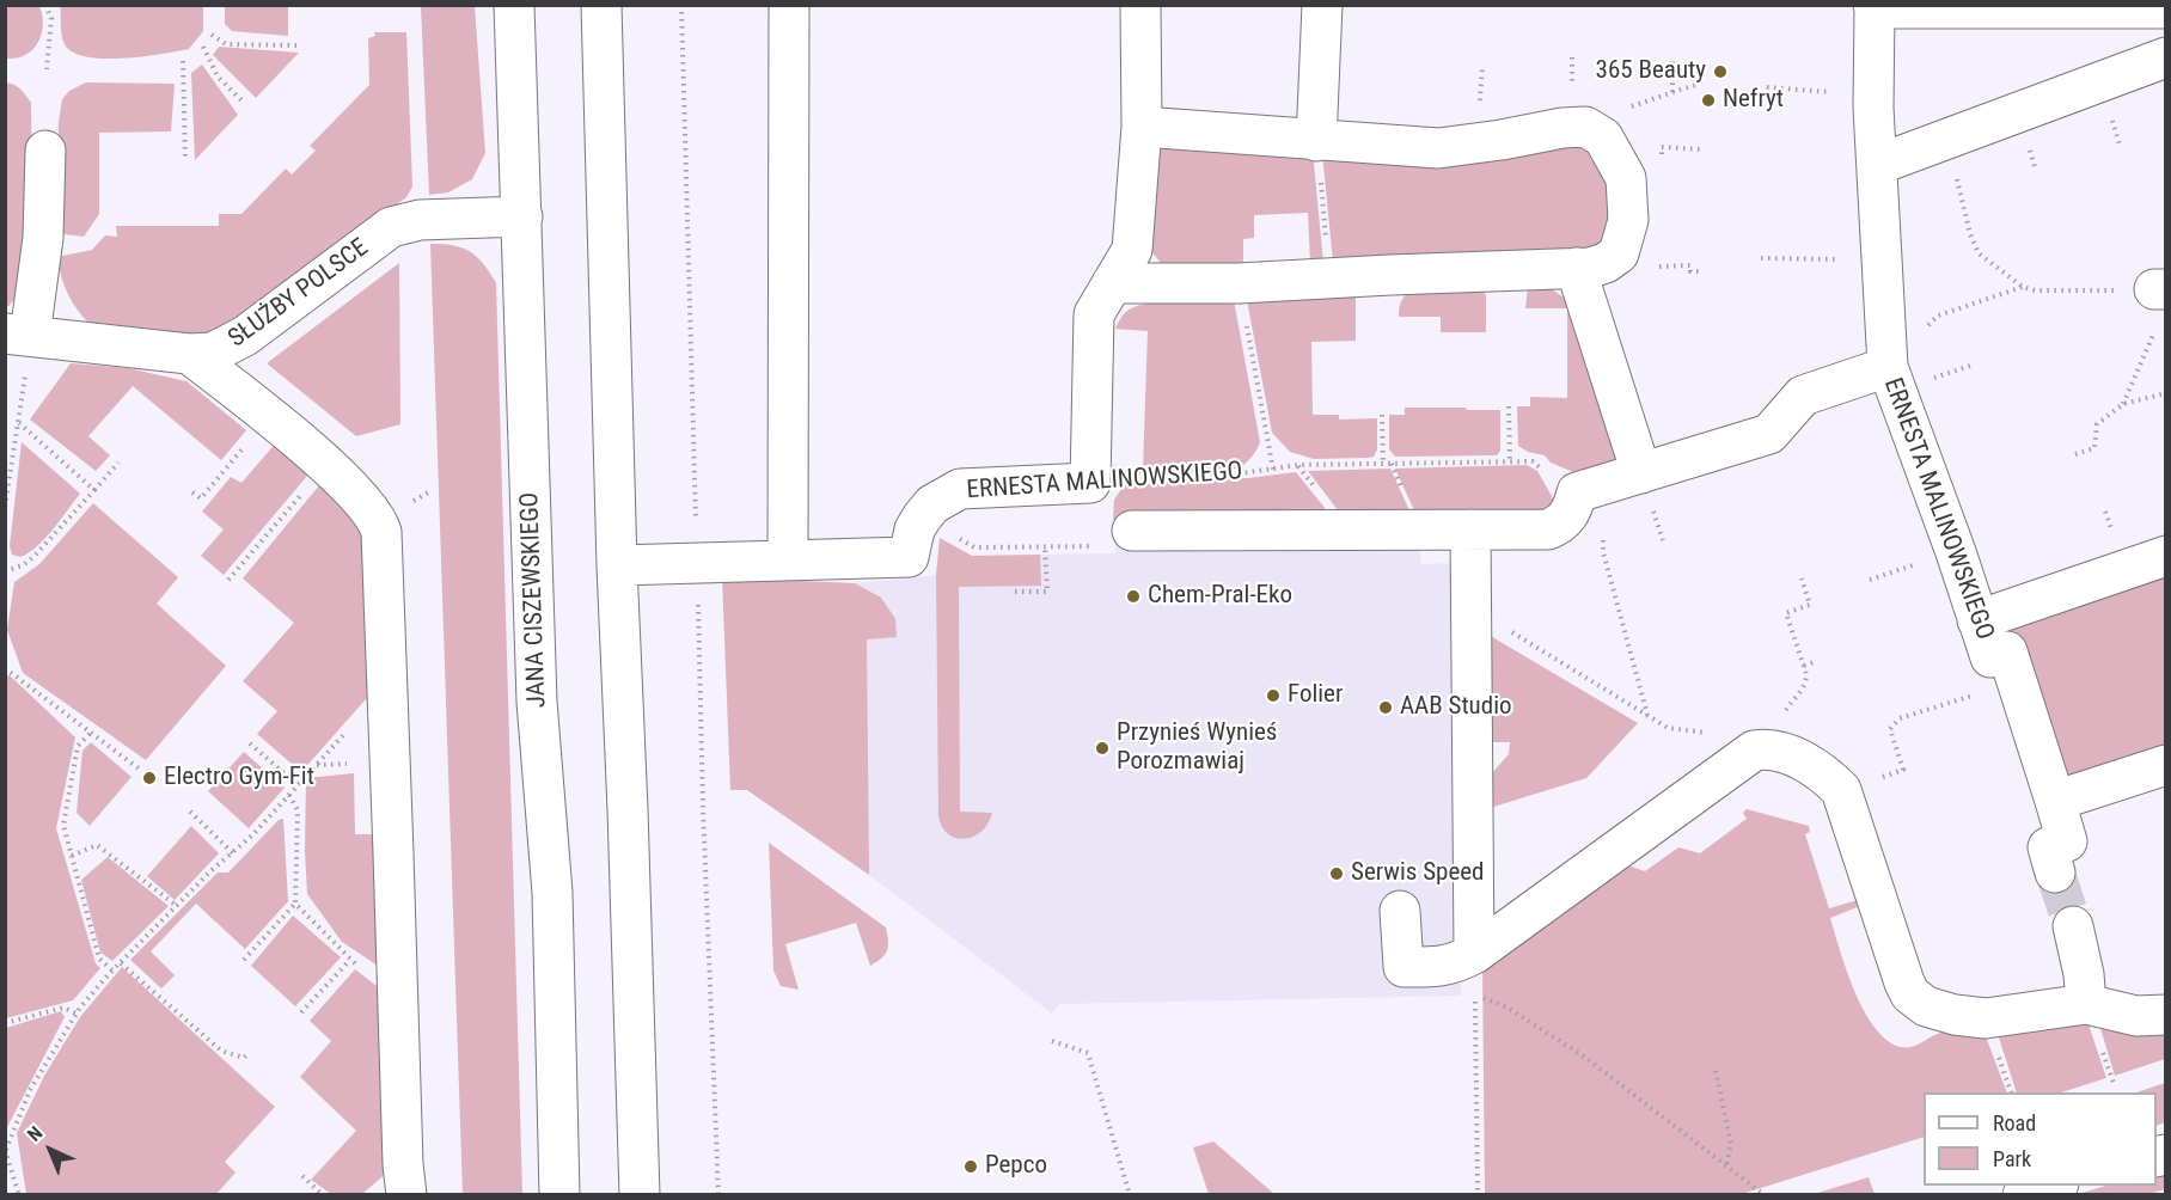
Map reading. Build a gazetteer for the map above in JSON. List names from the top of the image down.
{
  "streets": {
    "street": ["SŁUŻBY POLSCE", "ERNESTA MALINOWSKIEGO", "JANA CISZEWSKIEGO"]
  },
  "crossings": [
    ["SŁUŻBY POLSCE", "JANA CISZEWSKIEGO"]
  ],
  "places": [
    "365 Beauty",
    "Nefryt",
    "Chem-Pral-Eko",
    "Folier",
    "AAB Studio",
    "Przynieś Wynieś Porozmawiaj",
    "Electro Gym-Fit",
    "Serwis Speed",
    "Pepco"
  ],
  "legend": ["Road", "Park"],
  "north": "top left"
}
